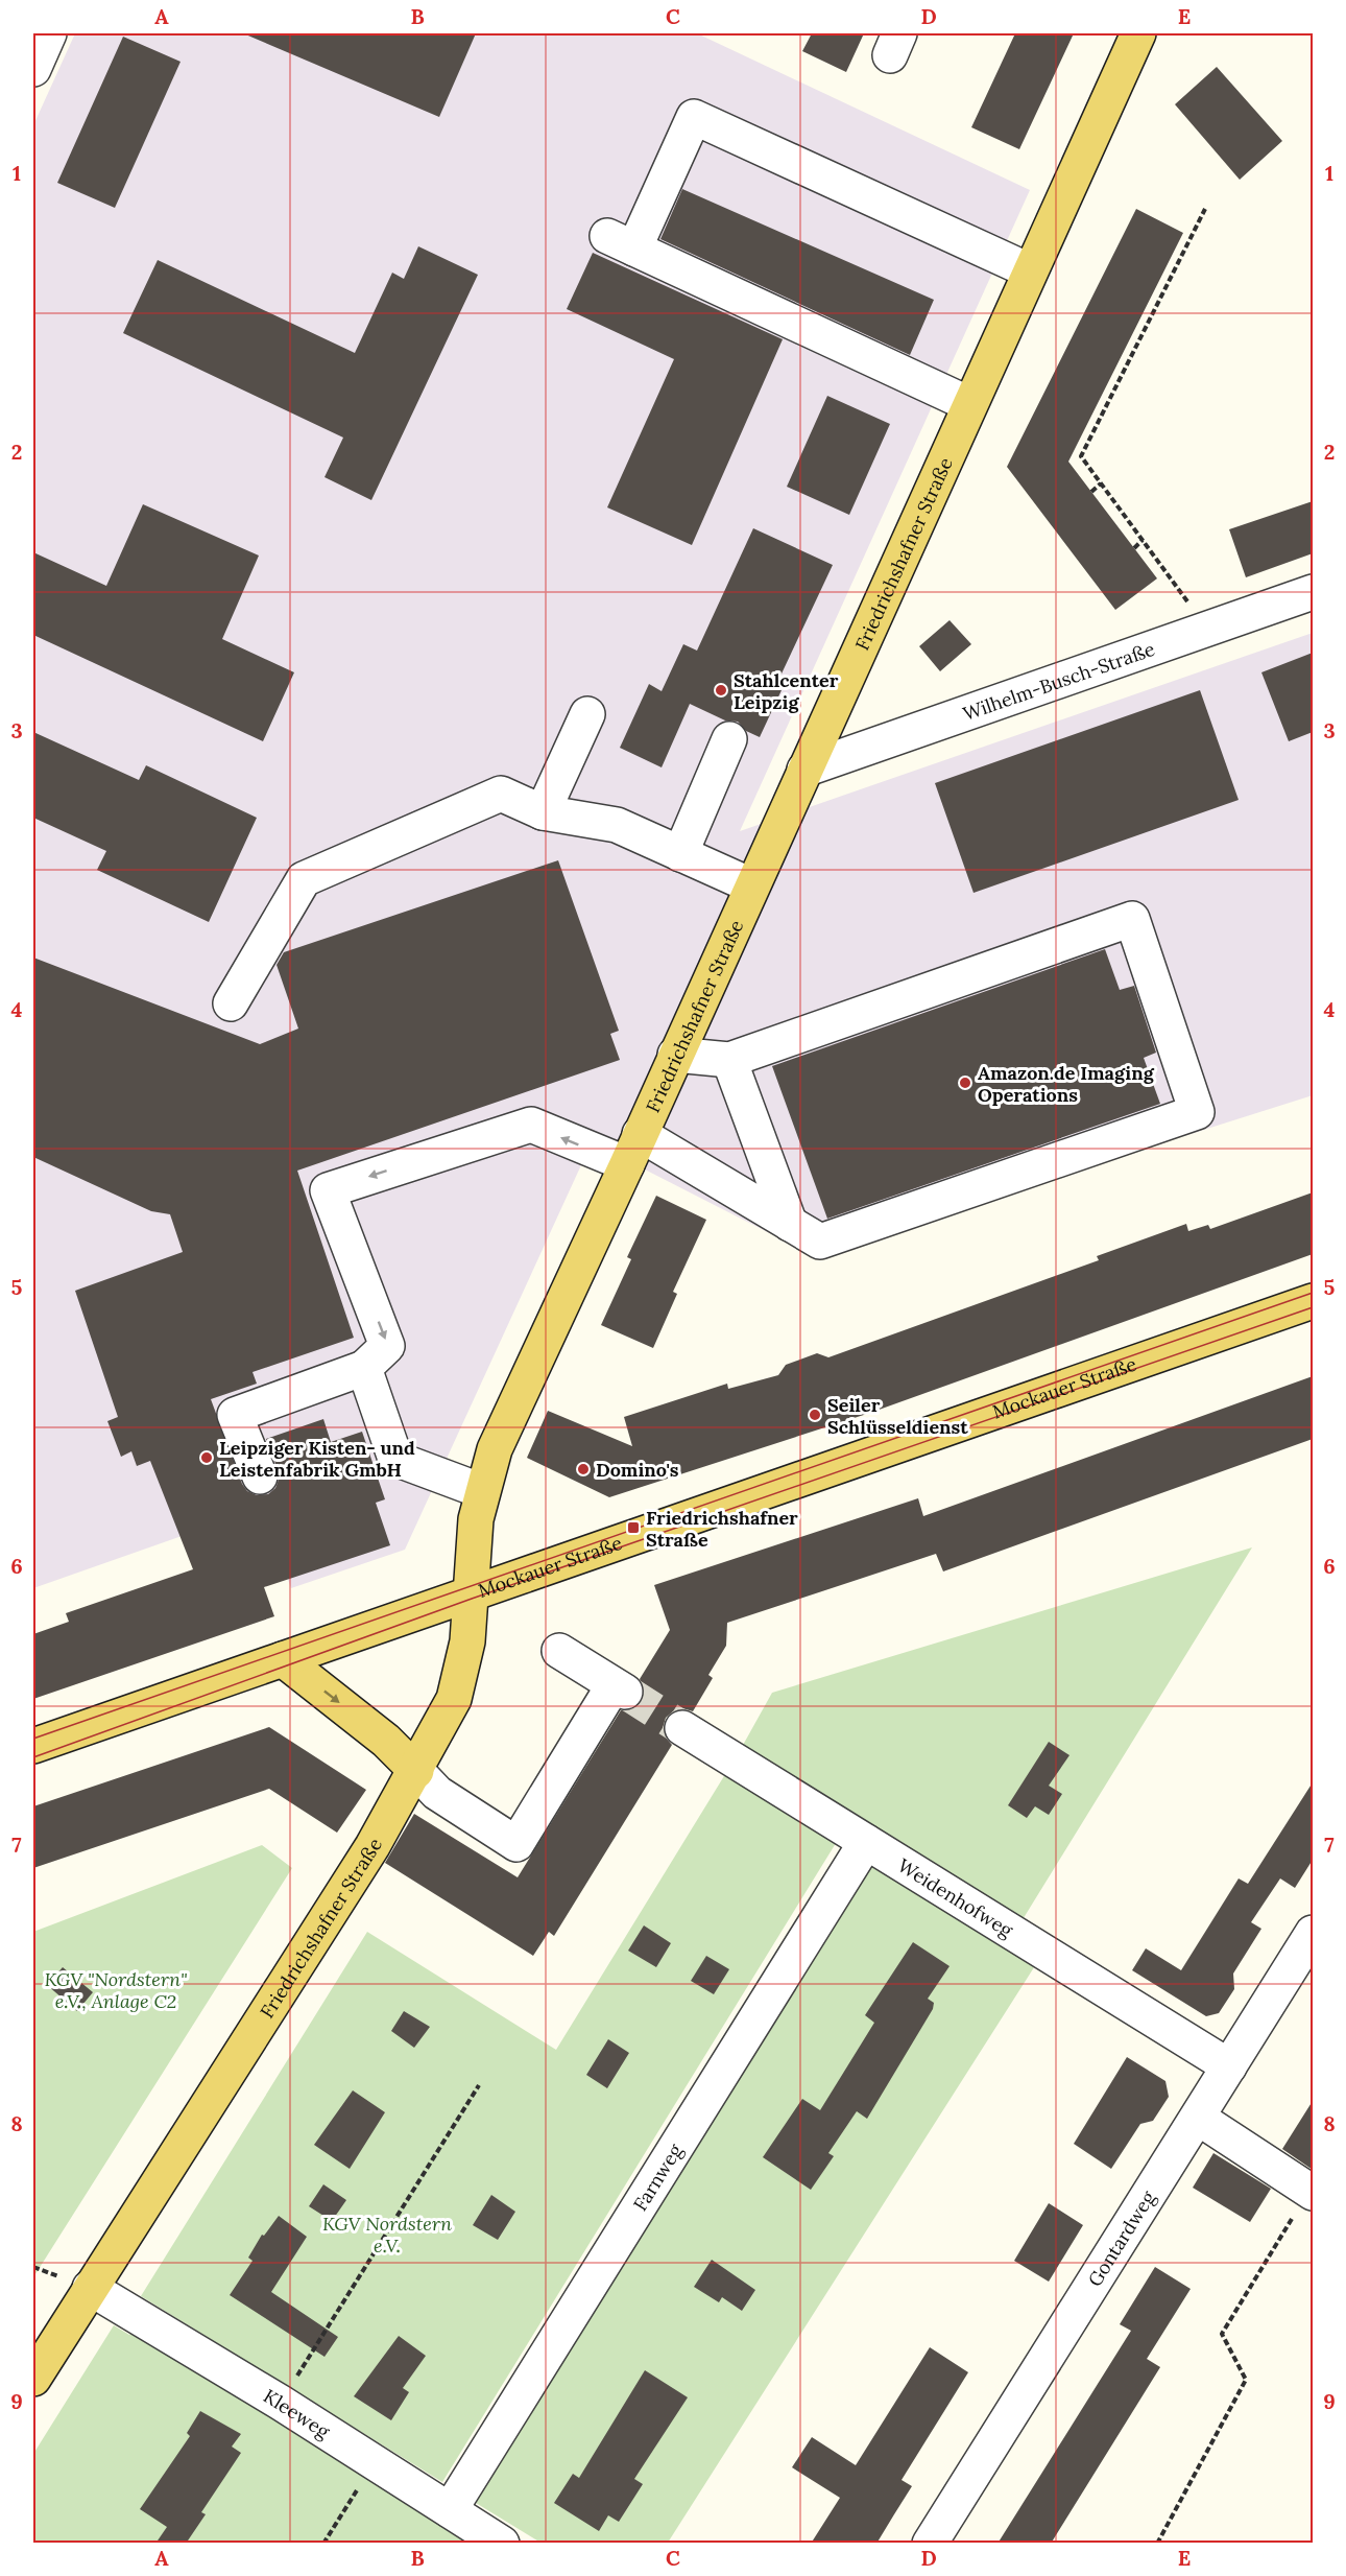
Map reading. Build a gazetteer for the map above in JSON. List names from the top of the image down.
{
  "streets": {
    "main road": ["Friedrichshafner Straße", "Mockauer Straße"],
    "street": [
      "Wilhelm-Busch-Straße",
      "Weidenhofweg",
      "Farnweg",
      "Gontardweg",
      "Kleeweg"
    ]
  },
  "crossings": [
    ["Friedrichshafner Straße", "Wilhelm-Busch-Straße"],
    ["Friedrichshafner Straße", "Mockauer Straße"],
    ["Friedrichshafner Straße", "Kleeweg"],
    ["Weidenhofweg", "Farnweg"],
    ["Weidenhofweg", "Gontardweg"],
    ["Farnweg", "Kleeweg"]
  ],
  "parks": ["KGV \"Nordstern\" e.V., Anlage C2", "KGV Nordstern e.V."],
  "places": {
    "other": [
      "Stahlcenter Leipzig",
      "Amazon.de Imaging Operations",
      "Seiler Schlüsseldienst",
      "Leipziger Kisten- und Leistenfabrik GmbH",
      "Domino's"
    ],
    "transit": ["Friedrichshafner Straße"]
  },
  "grid": {
    "columns": [
      "A",
      "B",
      "C",
      "D",
      "E"
    ],
    "rows": [
      "1",
      "2",
      "3",
      "4",
      "5",
      "6",
      "7",
      "8",
      "9"
    ]
  }
}
